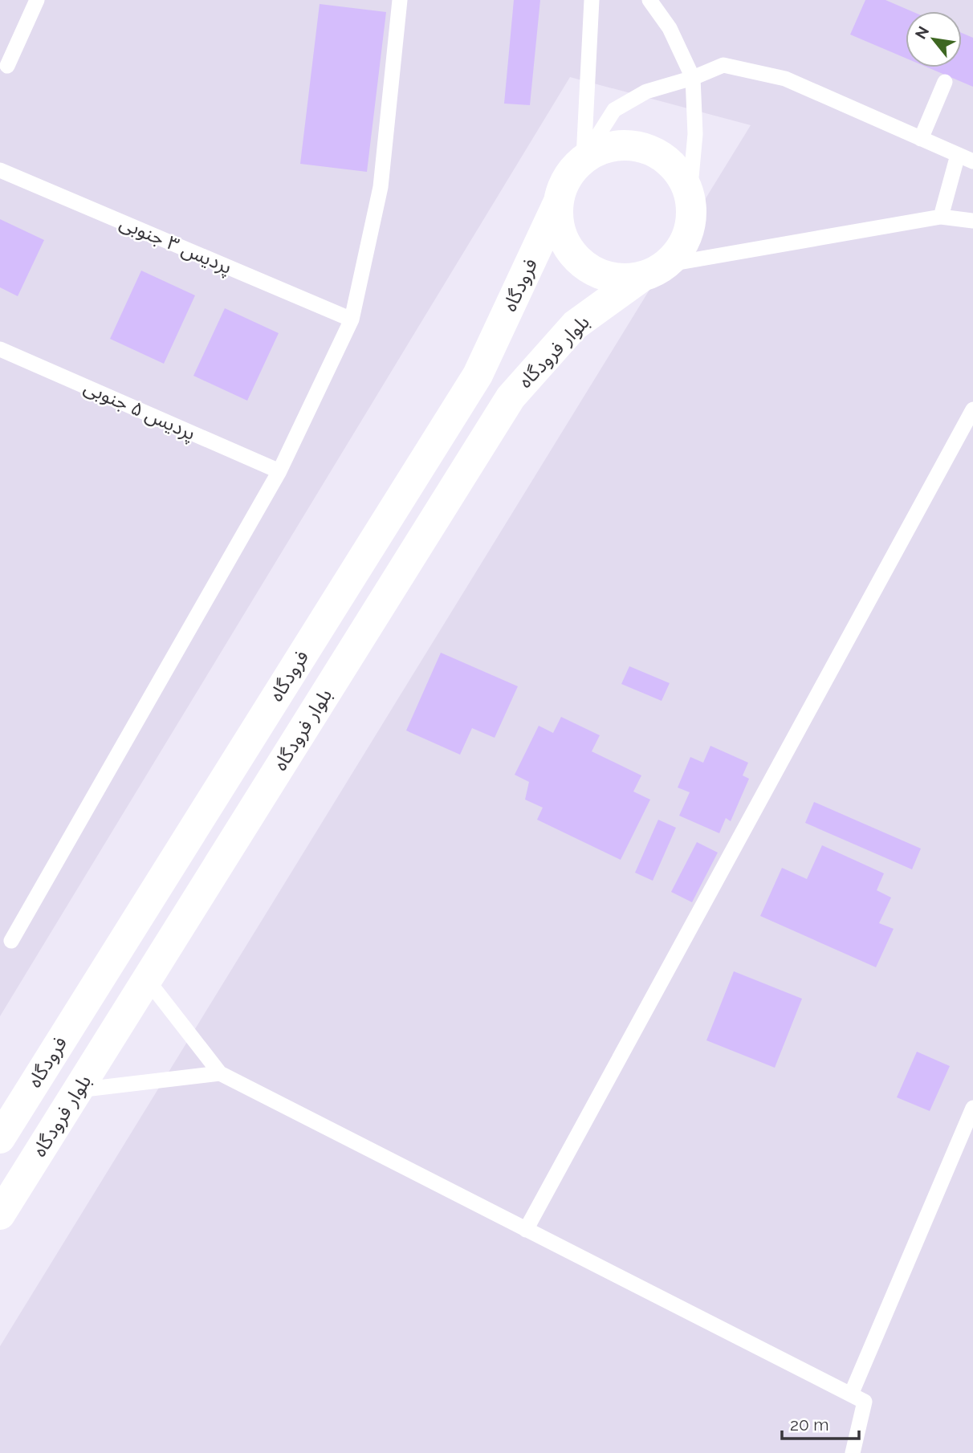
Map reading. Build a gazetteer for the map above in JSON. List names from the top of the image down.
{
  "streets": {
    "main road": ["فرودگاه", "بلوار فرودگاه"],
    "lane": ["پردیس ۳ جنوبی", "پردیس ۵ جنوبی"]
  },
  "crossings": [
    ["فرودگاه", "بلوار فرودگاه"]
  ],
  "scale_bar": "20 m",
  "north": "top left"
}
